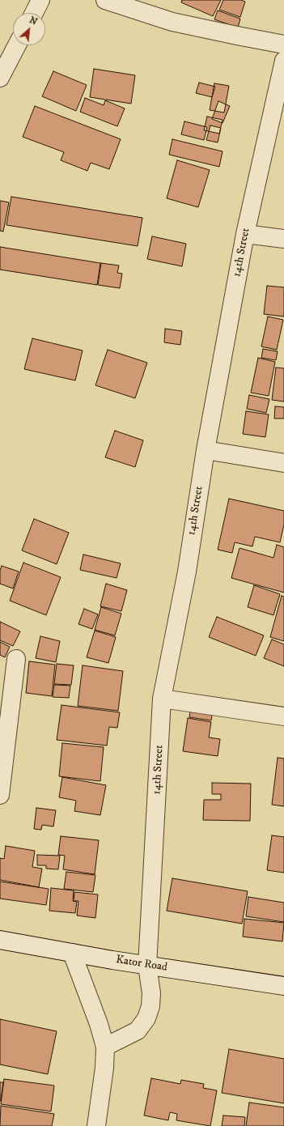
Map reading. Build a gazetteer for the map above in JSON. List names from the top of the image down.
{
  "streets": {
    "street": ["14th Street", "Kator Road"]
  },
  "crossings": [
    ["14th Street", "Kator Road"]
  ],
  "north": "top right"
}
